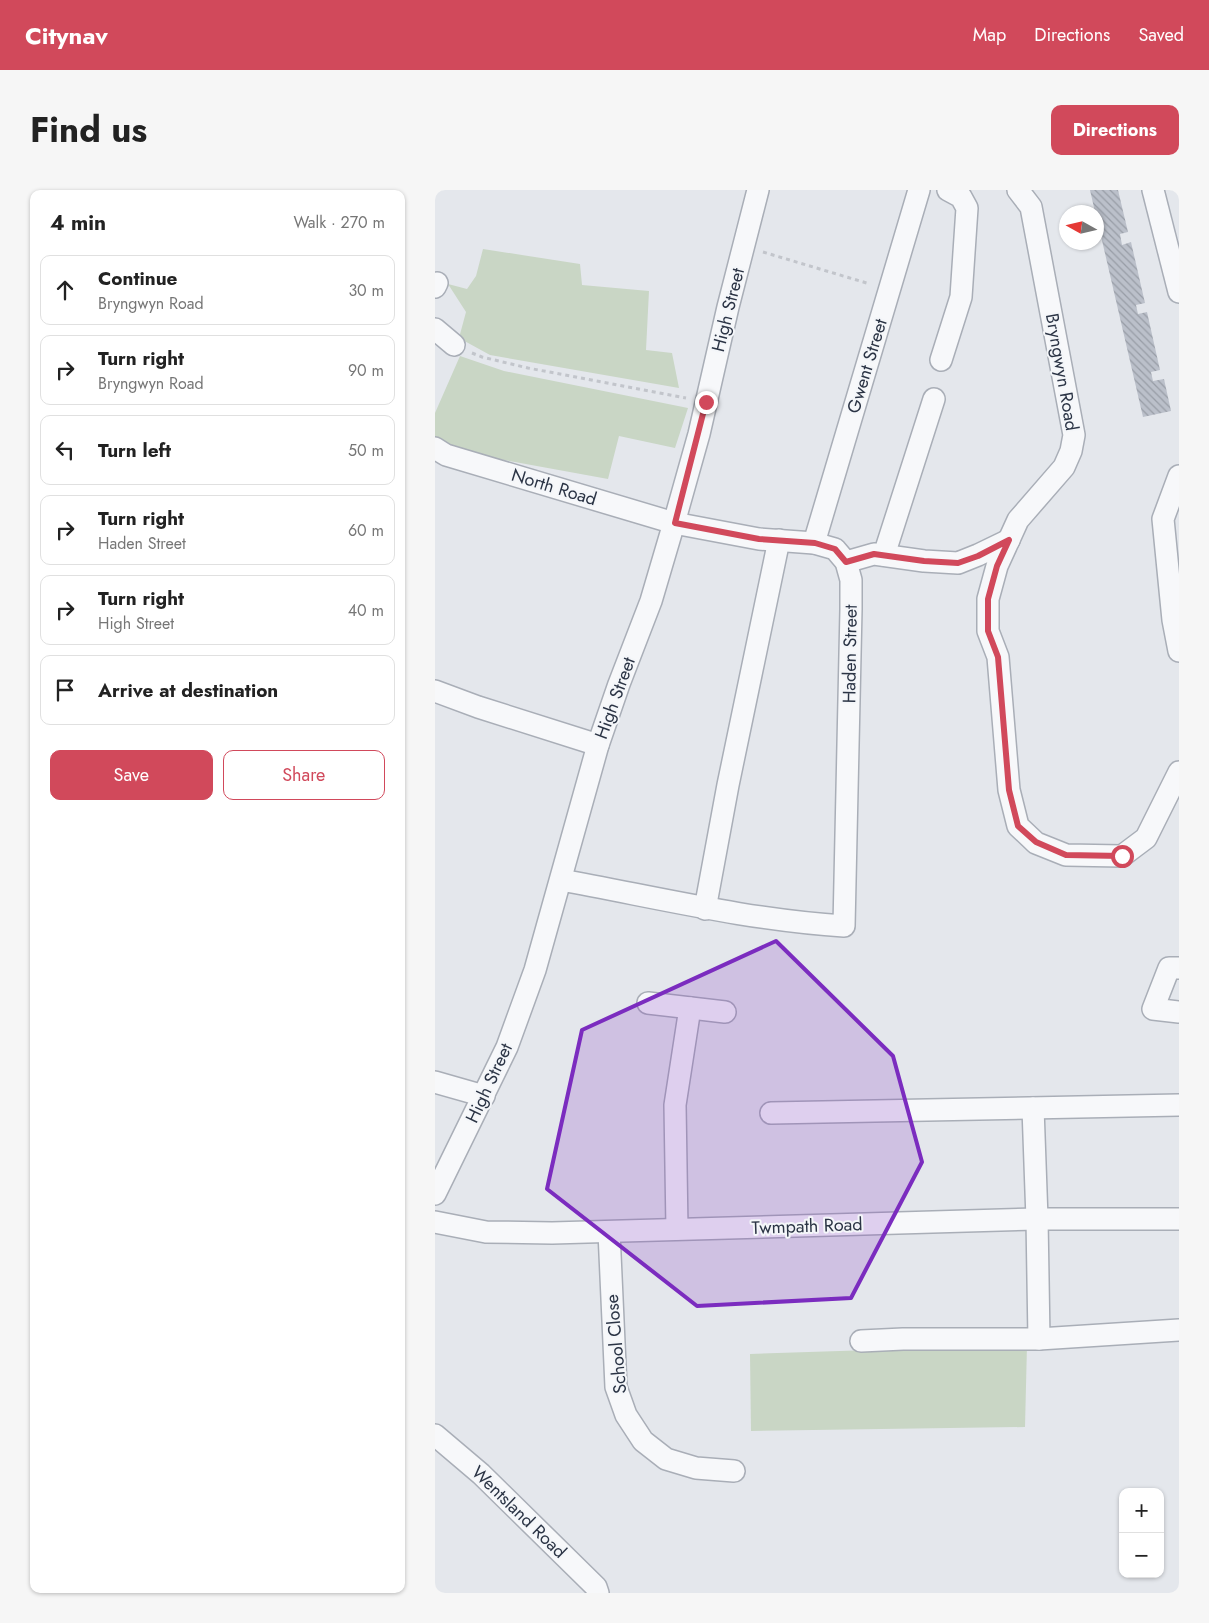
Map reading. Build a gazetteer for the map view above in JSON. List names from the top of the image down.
{
  "streets": {
    "street": [
      "High Street",
      "Gwent Street",
      "Bryngwyn Road",
      "North Road",
      "Haden Street",
      "Twmpath Road",
      "School Close",
      "Wentsland Road"
    ]
  },
  "crossings": [
    ["High Street", "North Road"],
    ["Twmpath Road", "School Close"]
  ],
  "north": "left",
  "page": {
    "header": "Citynav",
    "nav": ["Map", "Directions", "Saved"],
    "title": "Find us",
    "buttons": [
      "Directions",
      ["Save", "Share"]
    ],
    "heading": ["4 min", "Walk · 270 m"],
    "list": [
      ["Continue", "Bryngwyn Road", "30 m"],
      ["Turn right", "Bryngwyn Road", "90 m"],
      ["Turn left", "50 m"],
      ["Turn right", "Haden Street", "60 m"],
      ["Turn right", "High Street", "40 m"],
      "Arrive at destination"
    ],
    "map_buttons": ["+", "−"]
  }
}
